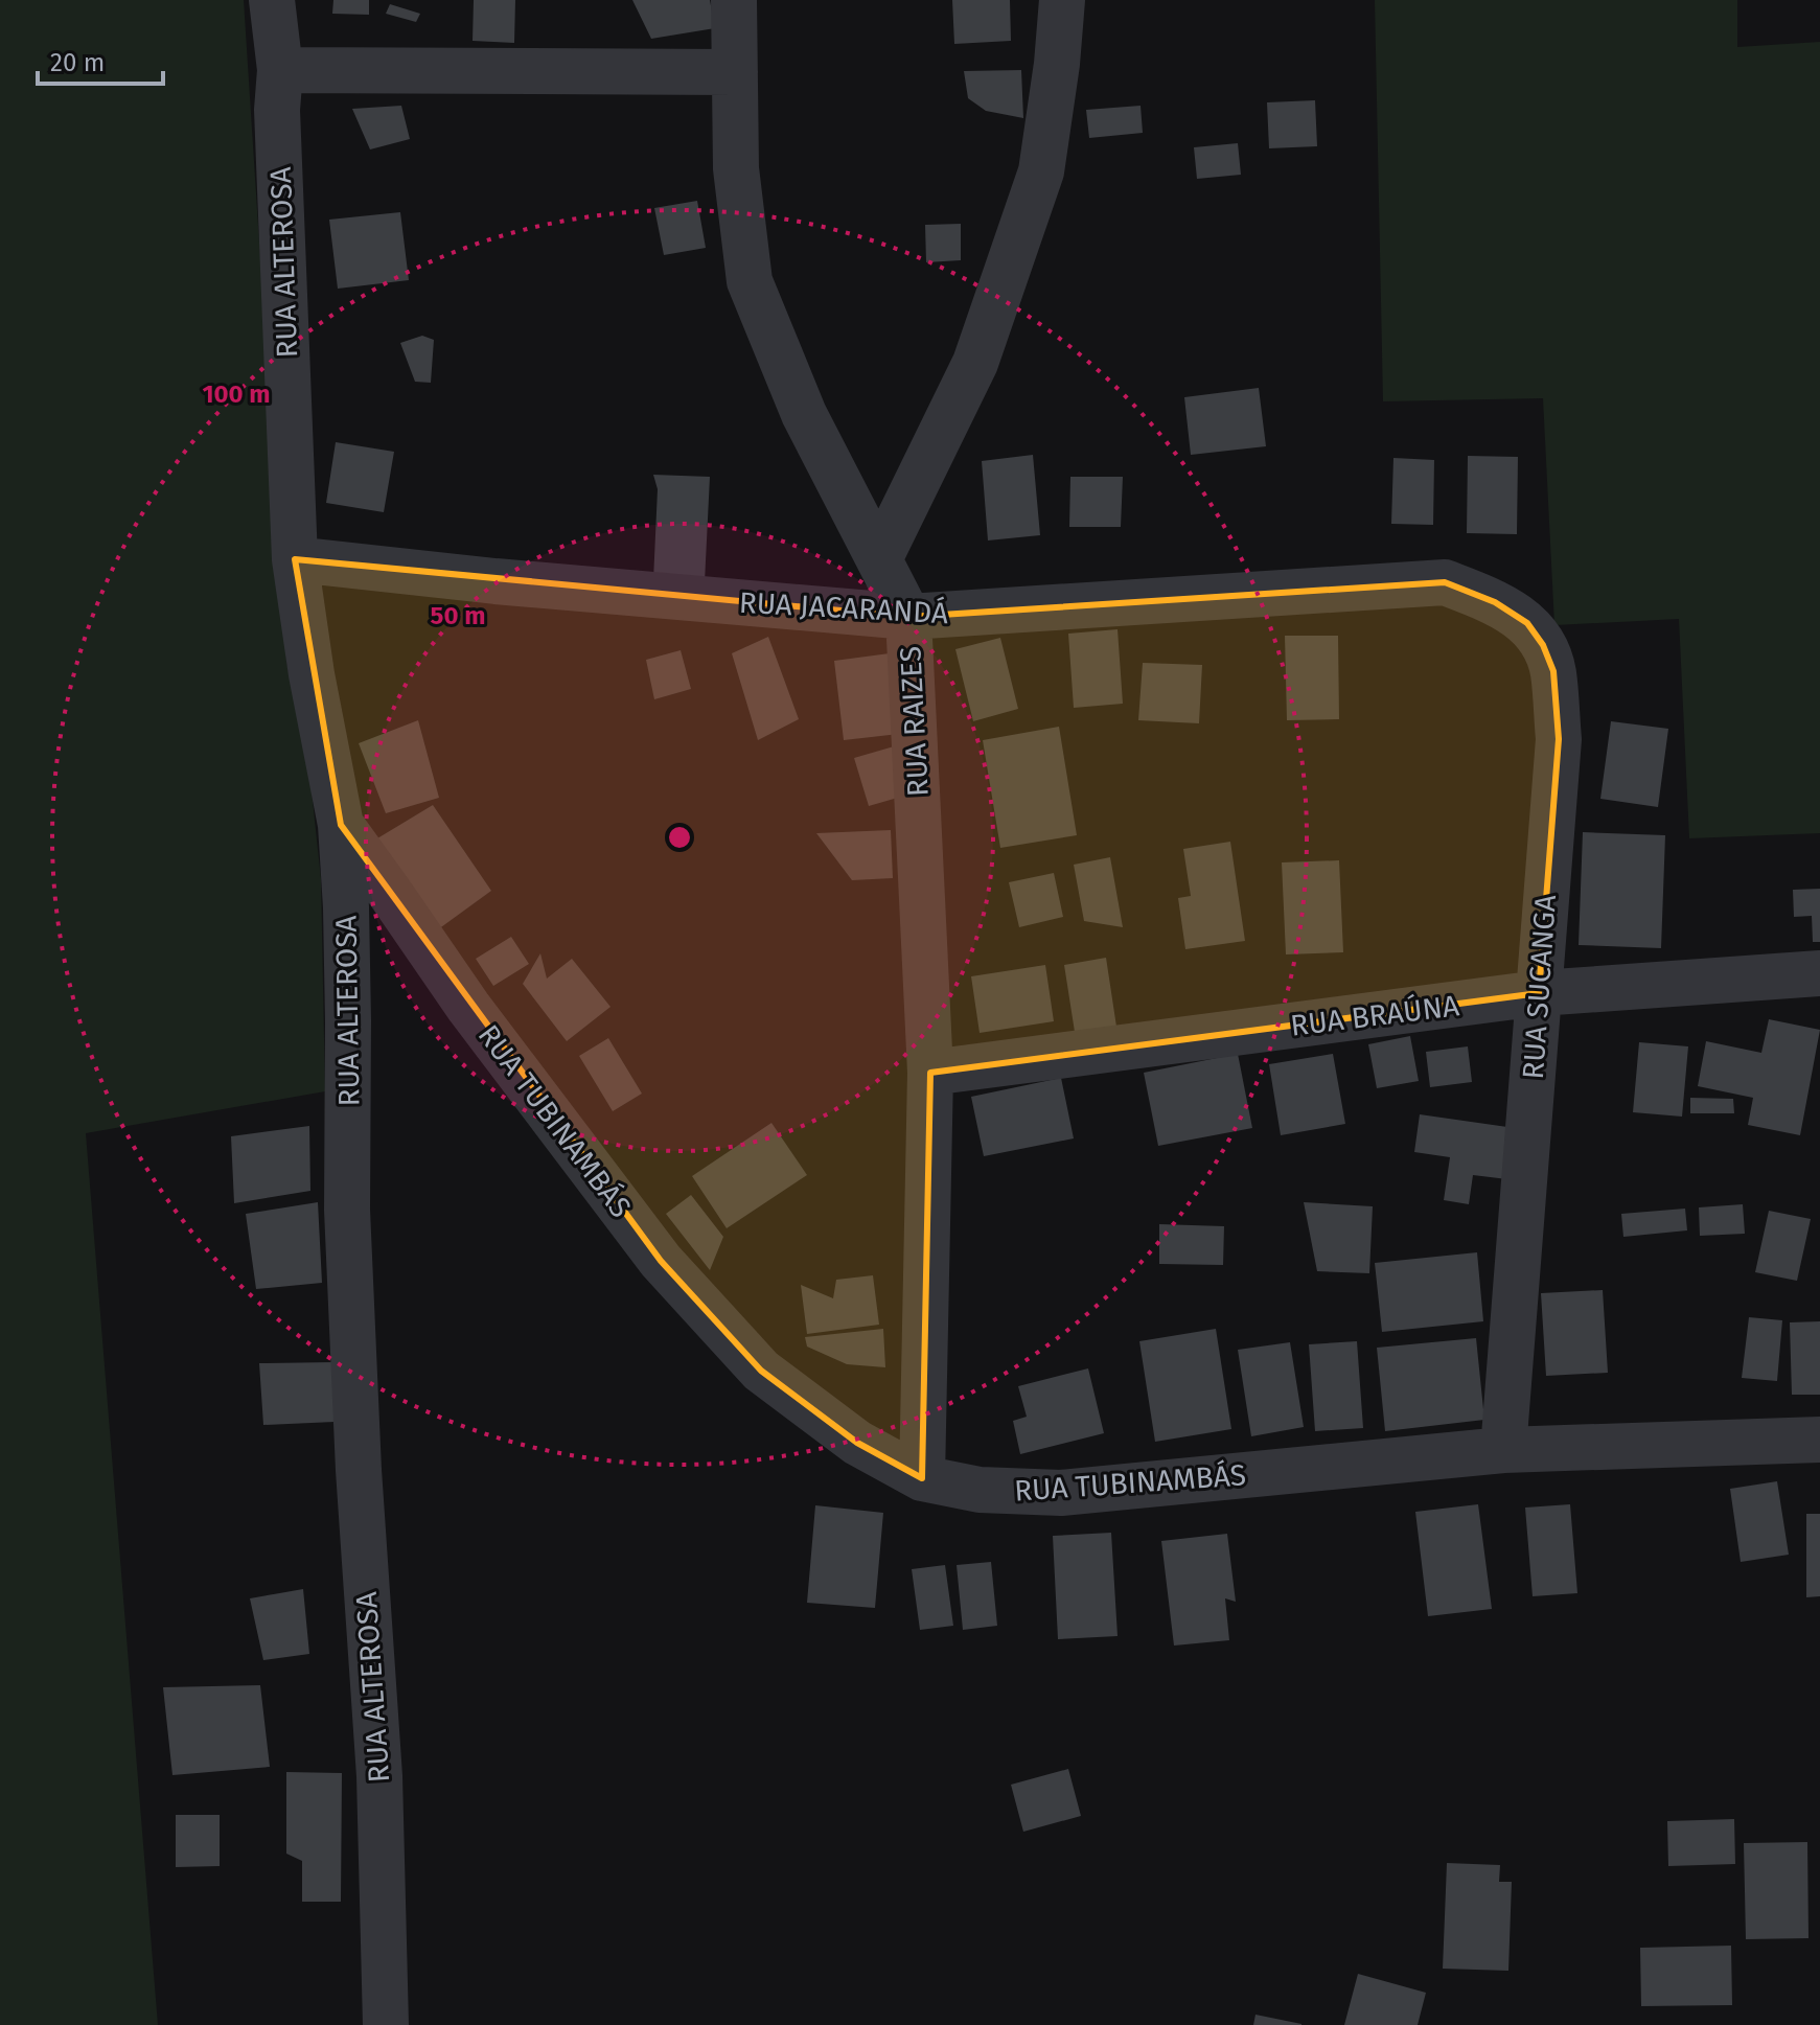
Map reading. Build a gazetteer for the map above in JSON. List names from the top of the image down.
{
  "streets": {
    "street": [
      "RUA ALTEROSA",
      "RUA JACARANDÁ",
      "RUA RAIZES",
      "RUA SUCANGA",
      "RUA BRAÚNA",
      "RUA TUBINAMBÁS"
    ]
  },
  "crossings": [
    ["RUA ALTEROSA", "RUA JACARANDÁ"],
    ["RUA ALTEROSA", "RUA TUBINAMBÁS"],
    ["RUA JACARANDÁ", "RUA RAIZES"],
    ["RUA JACARANDÁ", "RUA SUCANGA"],
    ["RUA RAIZES", "RUA BRAÚNA"],
    ["RUA RAIZES", "RUA TUBINAMBÁS"],
    ["RUA SUCANGA", "RUA BRAÚNA"],
    ["RUA SUCANGA", "RUA TUBINAMBÁS"]
  ],
  "scale_bar": "20 m",
  "rings": ["100 m", "50 m"]
}
